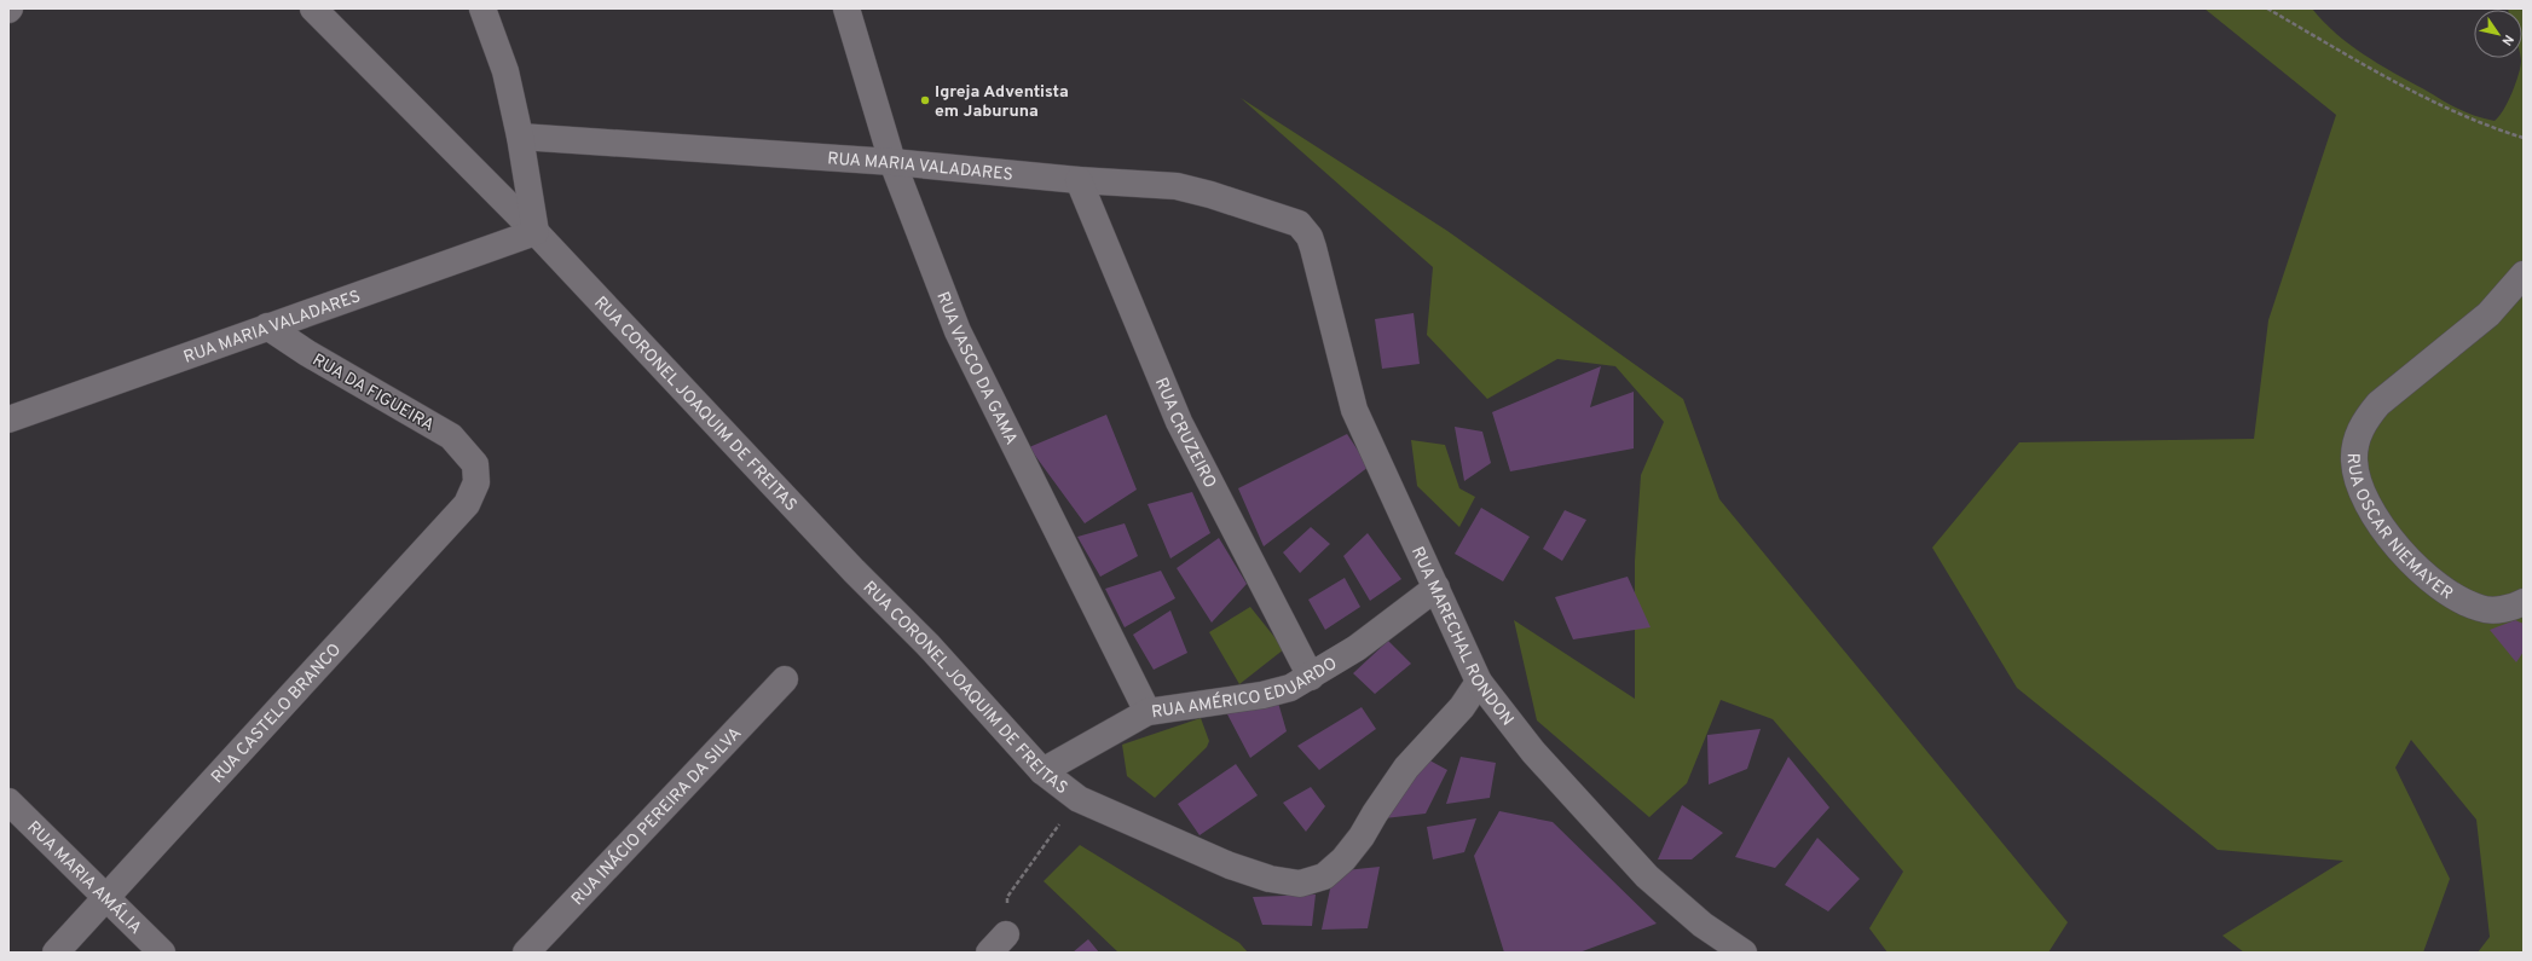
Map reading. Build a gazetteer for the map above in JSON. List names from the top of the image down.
{
  "streets": {
    "street": [
      "RUA MARIA VALADARES",
      "RUA VASCO DA GAMA",
      "RUA DA FIGUEIRA",
      "RUA CORONEL JOAQUIM DE FREITAS",
      "RUA CRUZEIRO",
      "RUA OSCAR NIEMAYER",
      "RUA MARECHAL RONDON",
      "RUA AMÉRICO EDUARDO",
      "RUA CASTELO BRANCO",
      "RUA INÁCIO PEREIRA DA SILVA",
      "RUA MARIA AMÁLIA"
    ]
  },
  "crossings": [
    ["RUA MARIA VALADARES", "RUA VASCO DA GAMA"],
    ["RUA MARIA VALADARES", "RUA DA FIGUEIRA"],
    ["RUA MARIA VALADARES", "RUA CORONEL JOAQUIM DE FREITAS"],
    ["RUA MARIA VALADARES", "RUA CRUZEIRO"],
    ["RUA MARIA VALADARES", "RUA MARECHAL RONDON"],
    ["RUA VASCO DA GAMA", "RUA AMÉRICO EDUARDO"],
    ["RUA DA FIGUEIRA", "RUA CASTELO BRANCO"],
    ["RUA CORONEL JOAQUIM DE FREITAS", "RUA MARECHAL RONDON"],
    ["RUA CORONEL JOAQUIM DE FREITAS", "RUA AMÉRICO EDUARDO"],
    ["RUA CRUZEIRO", "RUA AMÉRICO EDUARDO"],
    ["RUA MARECHAL RONDON", "RUA AMÉRICO EDUARDO"],
    ["RUA CASTELO BRANCO", "RUA MARIA AMÁLIA"]
  ],
  "places": ["Igreja Adventista em Jaburuna"],
  "north": "bottom right"
}
